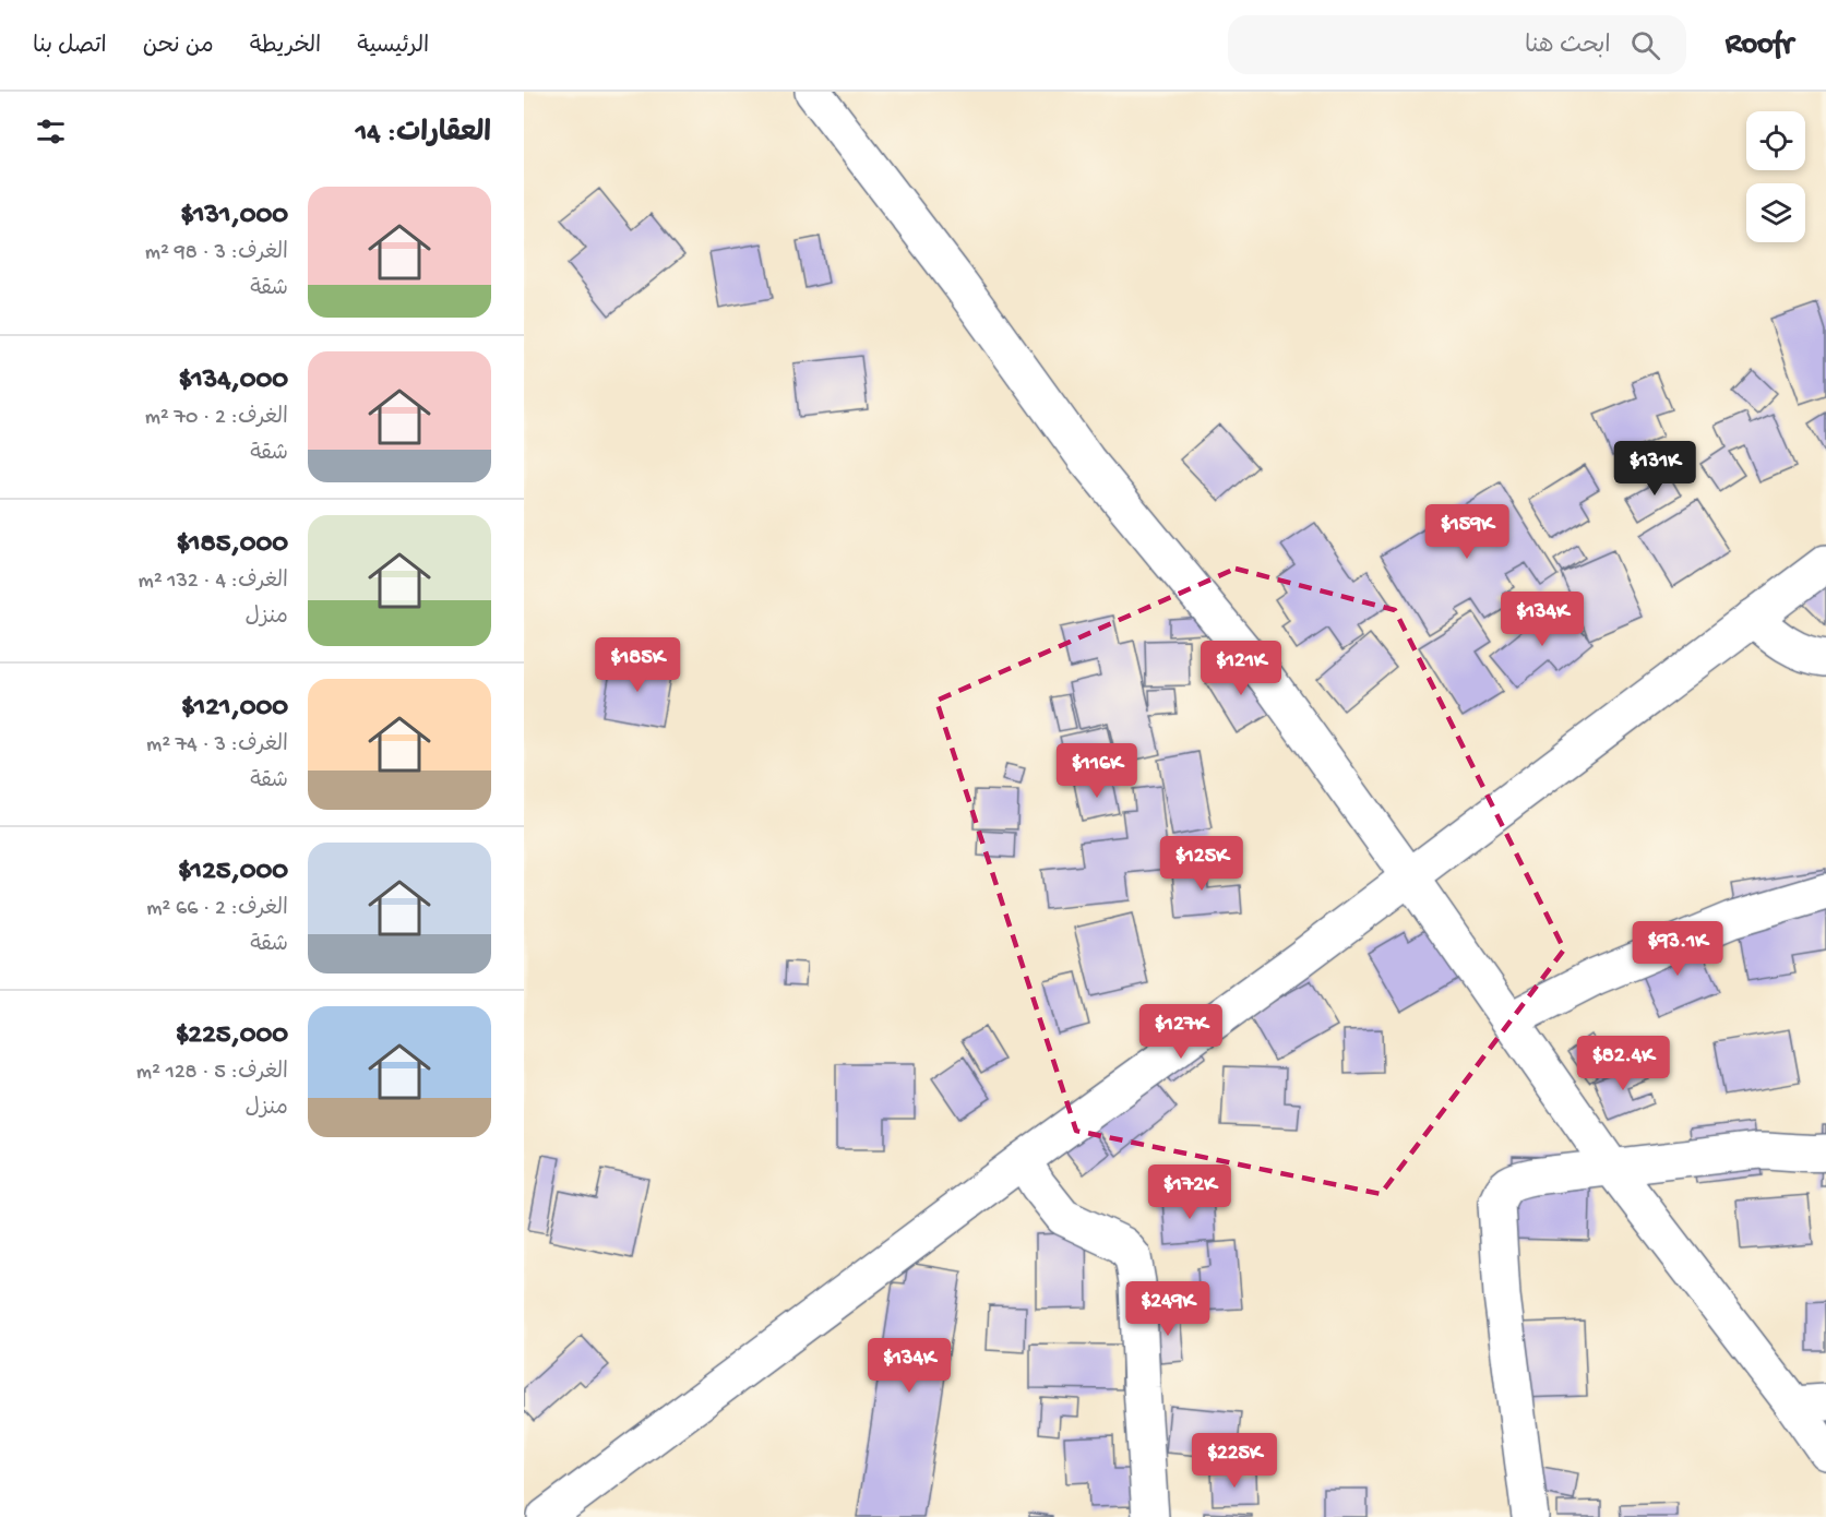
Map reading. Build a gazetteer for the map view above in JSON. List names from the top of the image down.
{
  "page": {
    "header": "Roofr",
    "search": "ابحث هنا",
    "nav": [
      "الرئيسية",
      "الخريطة",
      "من نحن",
      "اتصل بنا"
    ],
    "heading": "العقارات: 14",
    "list": [
      {
        "name": "$131,000",
        "note": "الغرف: 3 · 98 m² · شقة"
      },
      {
        "name": "$134,000",
        "note": "الغرف: 2 · 70 m² · شقة"
      },
      {
        "name": "$185,000",
        "note": "الغرف: 4 · 132 m² · منزل"
      },
      {
        "name": "$121,000",
        "note": "الغرف: 3 · 74 m² · شقة"
      },
      {
        "name": "$125,000",
        "note": "الغرف: 2 · 66 m² · شقة"
      },
      {
        "name": "$225,000",
        "note": "الغرف: 5 · 128 m² · منزل"
      }
    ],
    "price": [
      "$131K",
      "$159K",
      "$134K",
      "$185K",
      "$121K",
      "$116K",
      "$125K",
      "$93.1K",
      "$127K",
      "$82.4K",
      "$172K",
      "$249K",
      "$134K",
      "$225K"
    ]
  }
}
